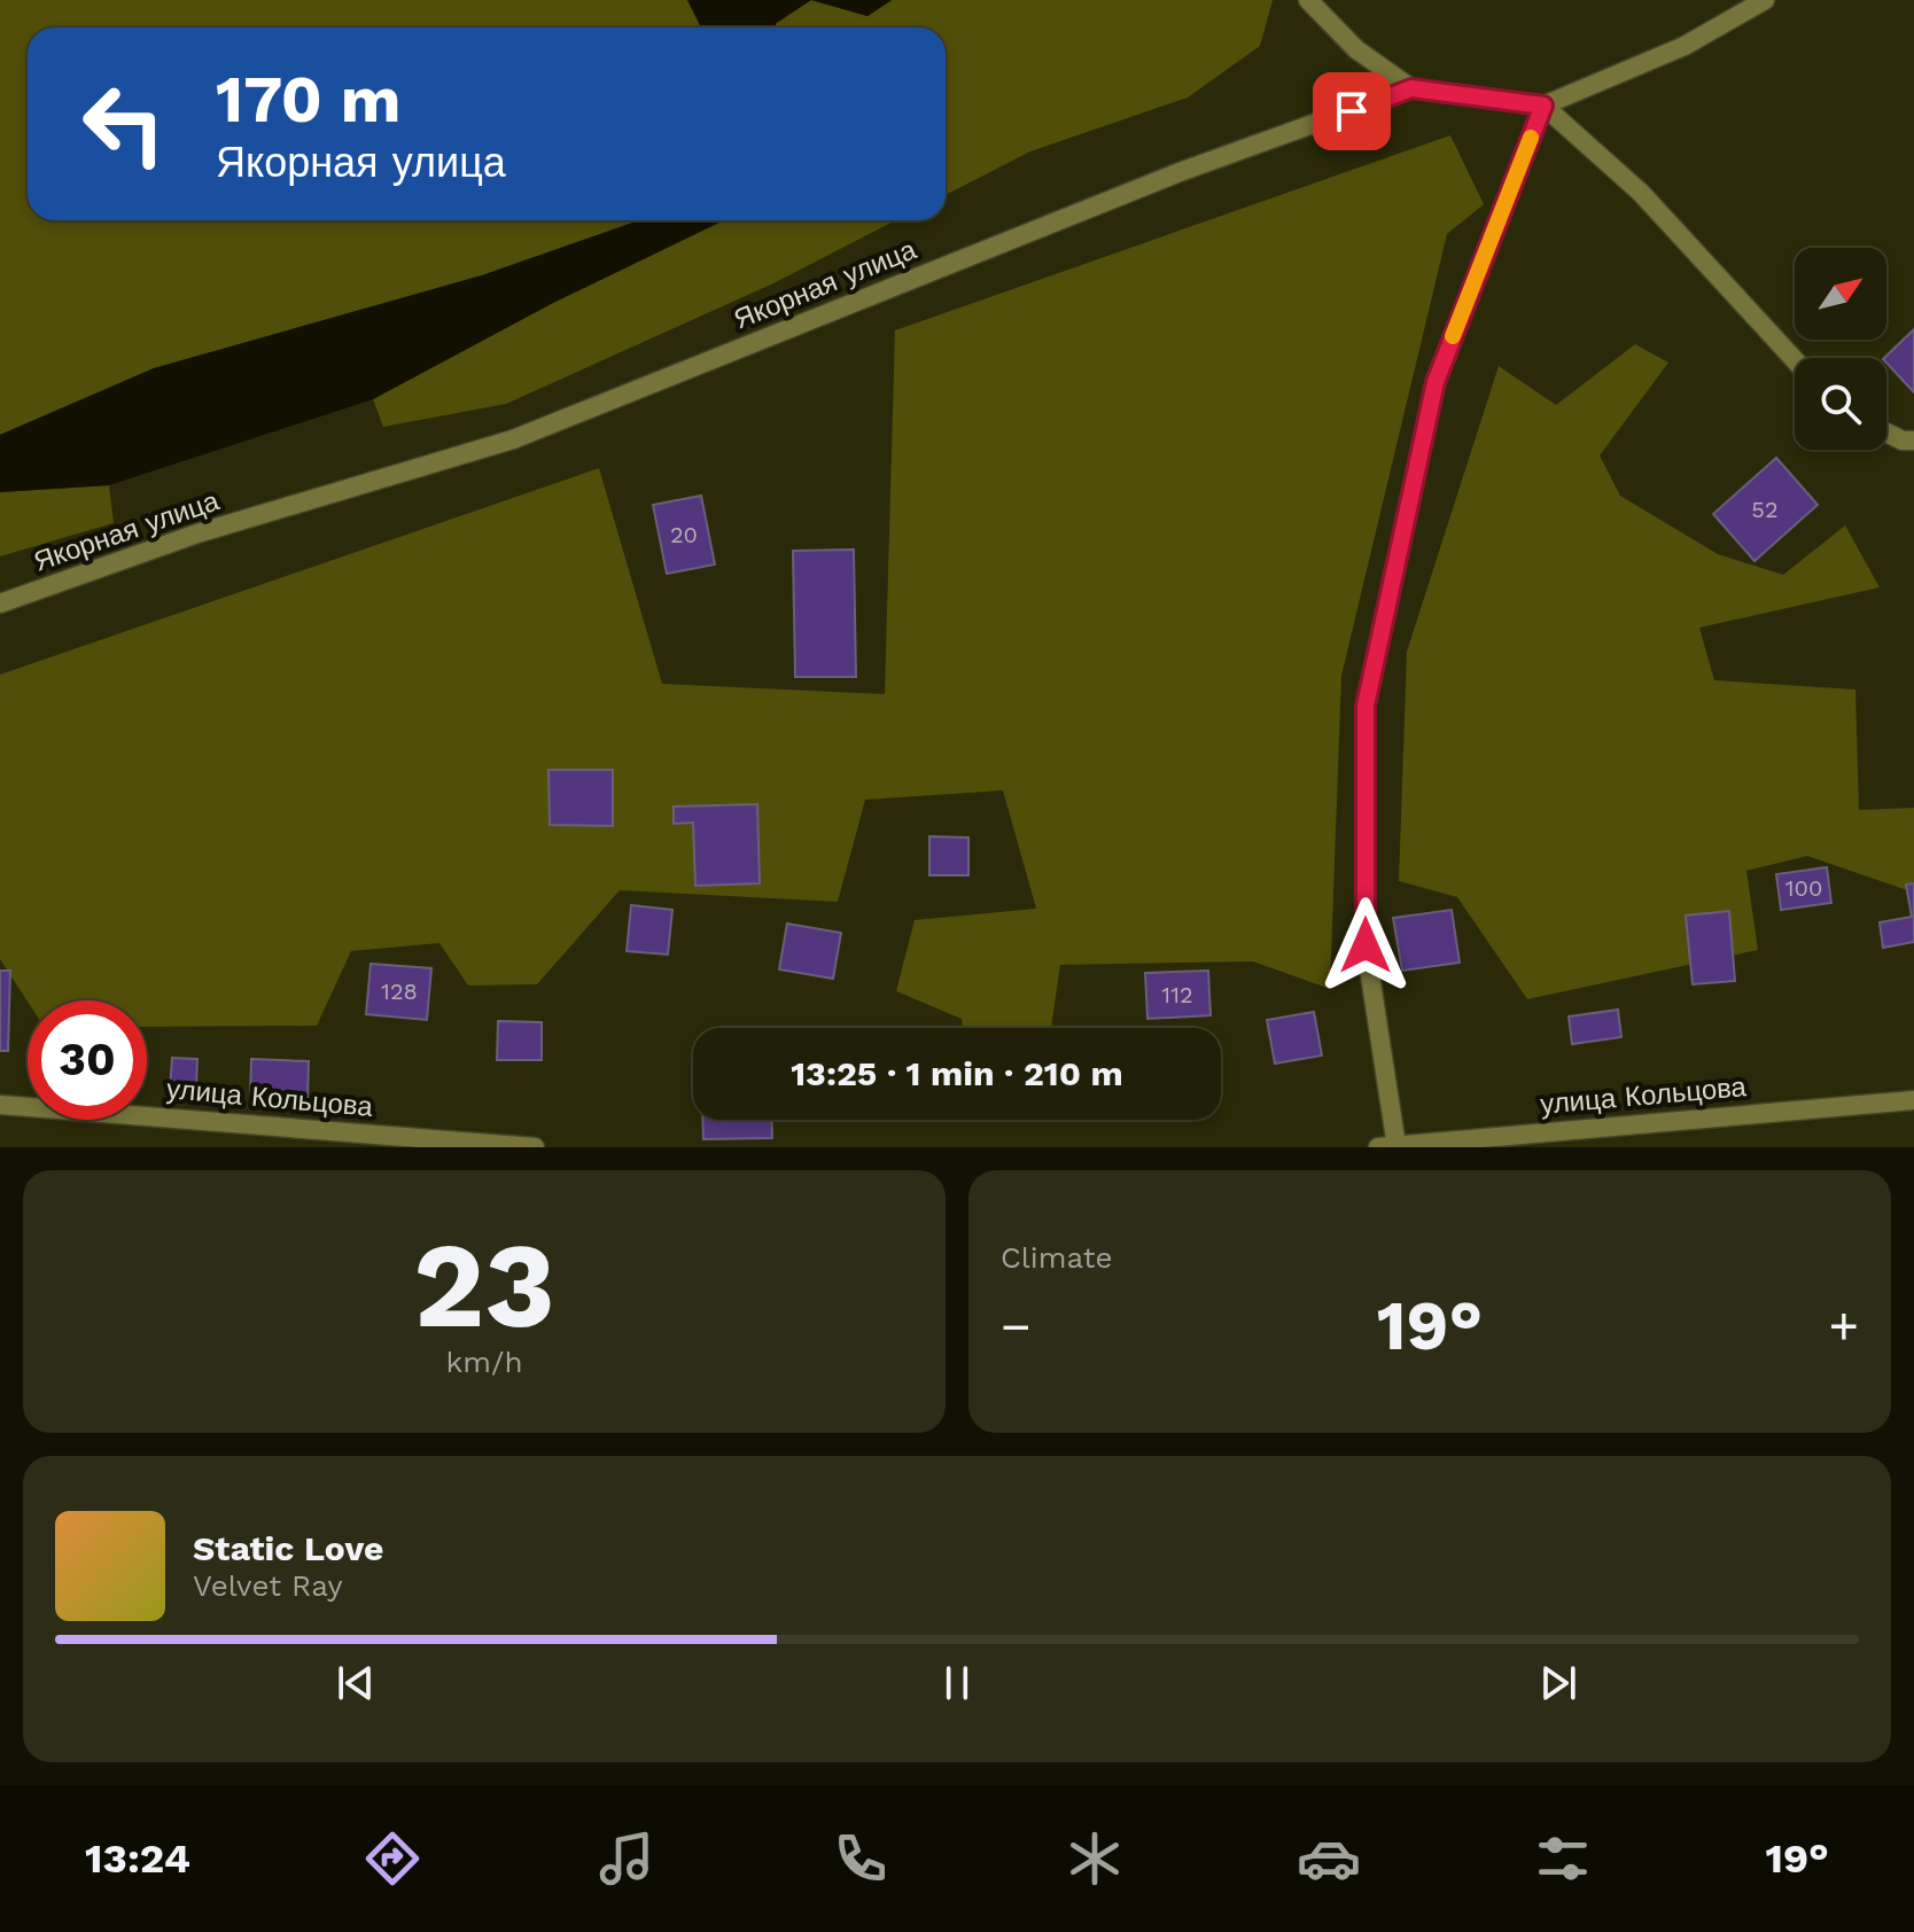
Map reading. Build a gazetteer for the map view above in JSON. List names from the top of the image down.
{
  "streets": {
    "street": ["Якорная улица", "улица Кольцова"]
  },
  "house_numbers": [
    "52",
    "20",
    "100",
    "128",
    "112"
  ],
  "north": "top right",
  "page": {
    "turn": ["170 m", "Якорная улица"],
    "limit": "30",
    "trip": "13:25 · 1 min · 210 m",
    "tile": [
      ["23", "km/h"],
      "Climate"
    ],
    "heat": ["−", "19°", "+"],
    "song": ["Static Love", "Velvet Ray"],
    "tabs": ["13:24", "19°"]
  }
}
